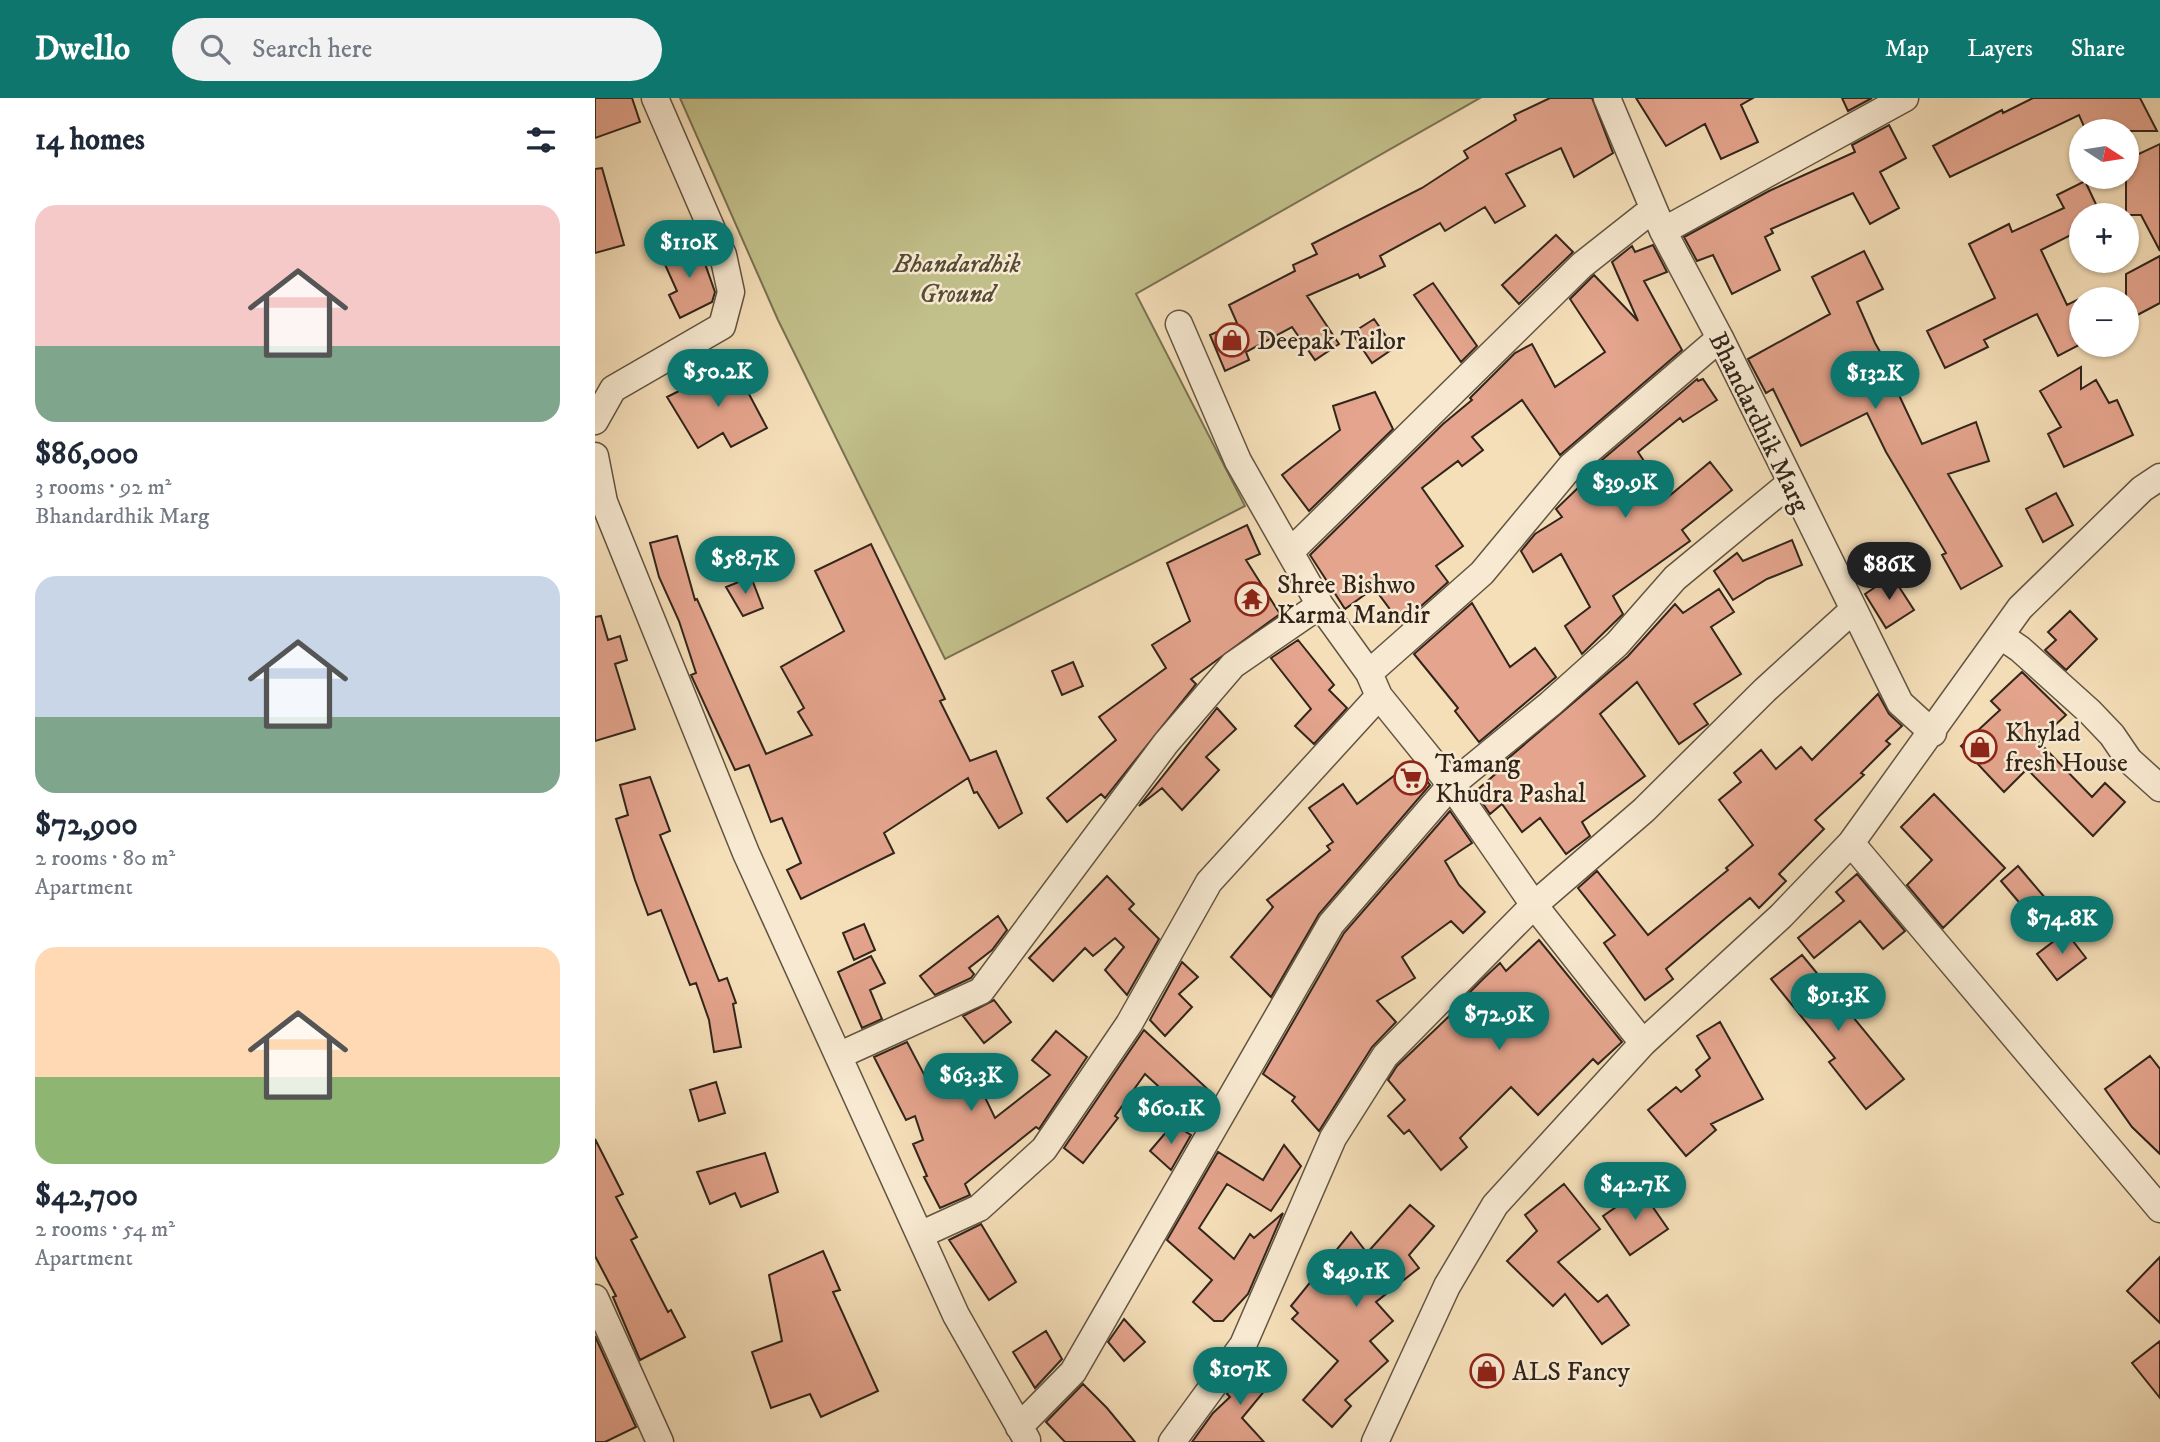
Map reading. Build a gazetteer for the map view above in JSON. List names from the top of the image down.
{
  "streets": {
    "street": ["Bhandardhik Marg"]
  },
  "parks": ["Bhandardhik Ground"],
  "places": {
    "shop": ["Deepak Tailor", "Khylad fresh House", "ALS Fancy"],
    "temple": ["Shree Bishwo Karma Mandir"],
    "supermarket": ["Tamang Khudra Pashal"]
  },
  "north": "right",
  "page": {
    "header": "Dwello",
    "search": "Search here",
    "nav": ["Map", "Layers", "Share"],
    "heading": "14 homes",
    "map_buttons": ["+", "−"],
    "list": [
      {
        "name": "$86,000",
        "note": "3 rooms · 92 m² · Bhandardhik Marg"
      },
      {
        "name": "$72,900",
        "note": "2 rooms · 80 m² · Apartment"
      },
      {
        "name": "$42,700",
        "note": "2 rooms · 54 m² · Apartment"
      }
    ],
    "price": [
      "$110K",
      "$50.2K",
      "$132K",
      "$39.9K",
      "$58.7K",
      "$86K",
      "$74.8K",
      "$91.3K",
      "$72.9K",
      "$63.3K",
      "$60.1K",
      "$42.7K",
      "$49.1K",
      "$107K"
    ]
  }
}
